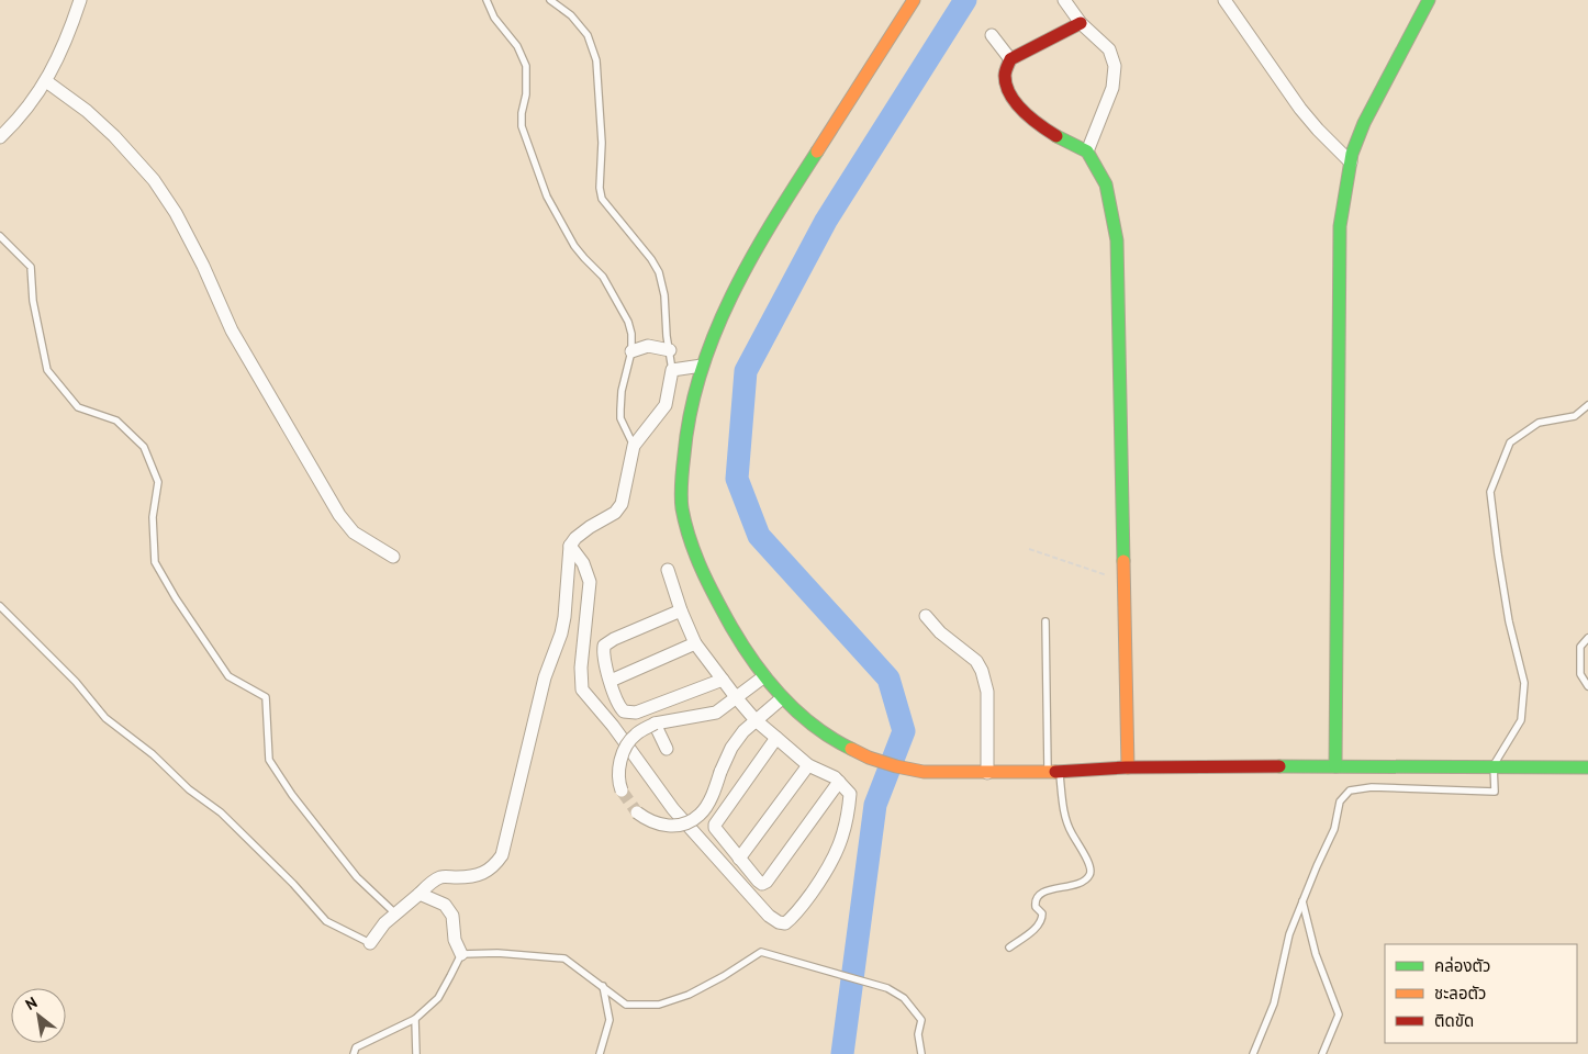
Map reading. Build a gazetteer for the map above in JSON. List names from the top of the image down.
{
  "legend": ["คล่องตัว", "ชะลอตัว", "ติดขัด"],
  "north": "top left"
}
